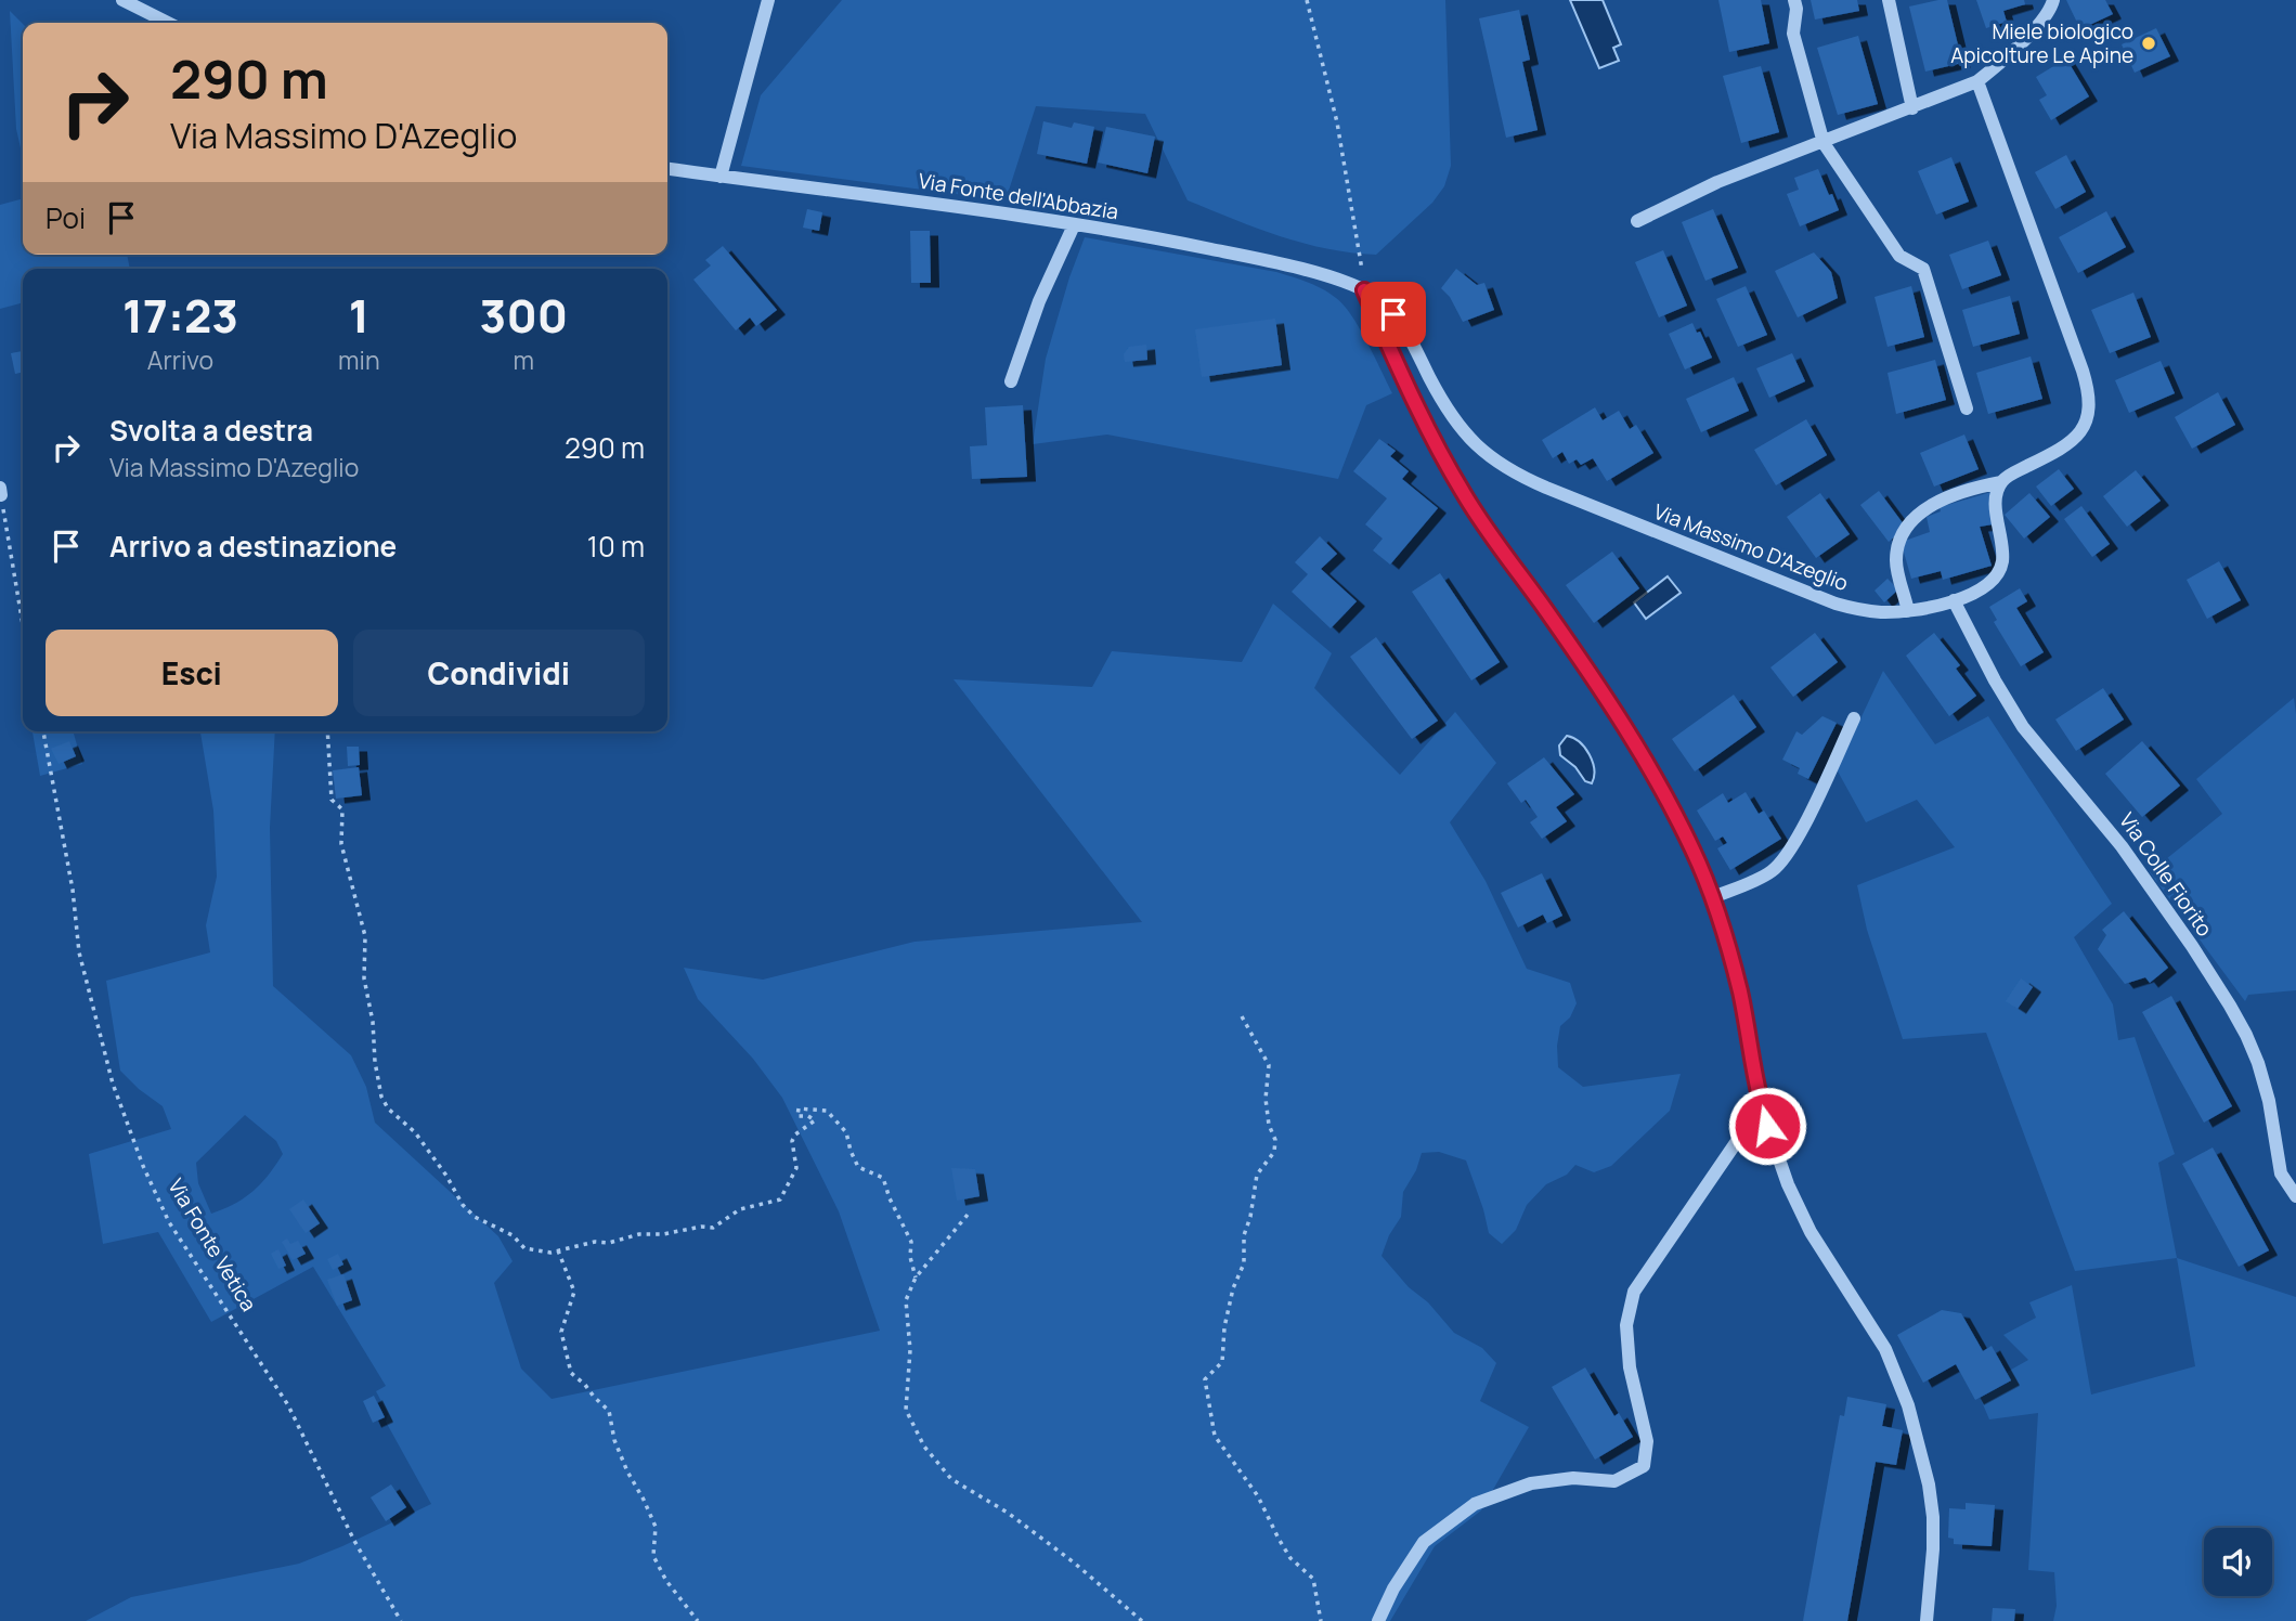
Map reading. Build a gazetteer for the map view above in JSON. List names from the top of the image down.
{
  "streets": {
    "street": ["Via Fonte dell'Abbazia", "Via Massimo D'Azeglio", "Via Colle Fiorito"],
    "path": ["Via Fonte Vetica"]
  },
  "crossings": [
    ["Via Fonte dell'Abbazia", "Via Massimo D'Azeglio"],
    ["Via Massimo D'Azeglio", "Via Colle Fiorito"]
  ],
  "places": ["Miele biologico Apicolture Le Apine"],
  "page": {
    "turn": ["290 m", "Via Massimo D'Azeglio"],
    "then": "Poi",
    "eta": [
      "17:23",
      "Arrivo",
      "1",
      "min",
      "300",
      "m"
    ],
    "list": [
      {
        "name": "Svolta a destra",
        "note": "Via Massimo D'Azeglio",
        "value": "290 m"
      },
      {
        "name": "Arrivo a destinazione",
        "value": "10 m"
      }
    ],
    "buttons": ["Esci", "Condividi"]
  }
}
